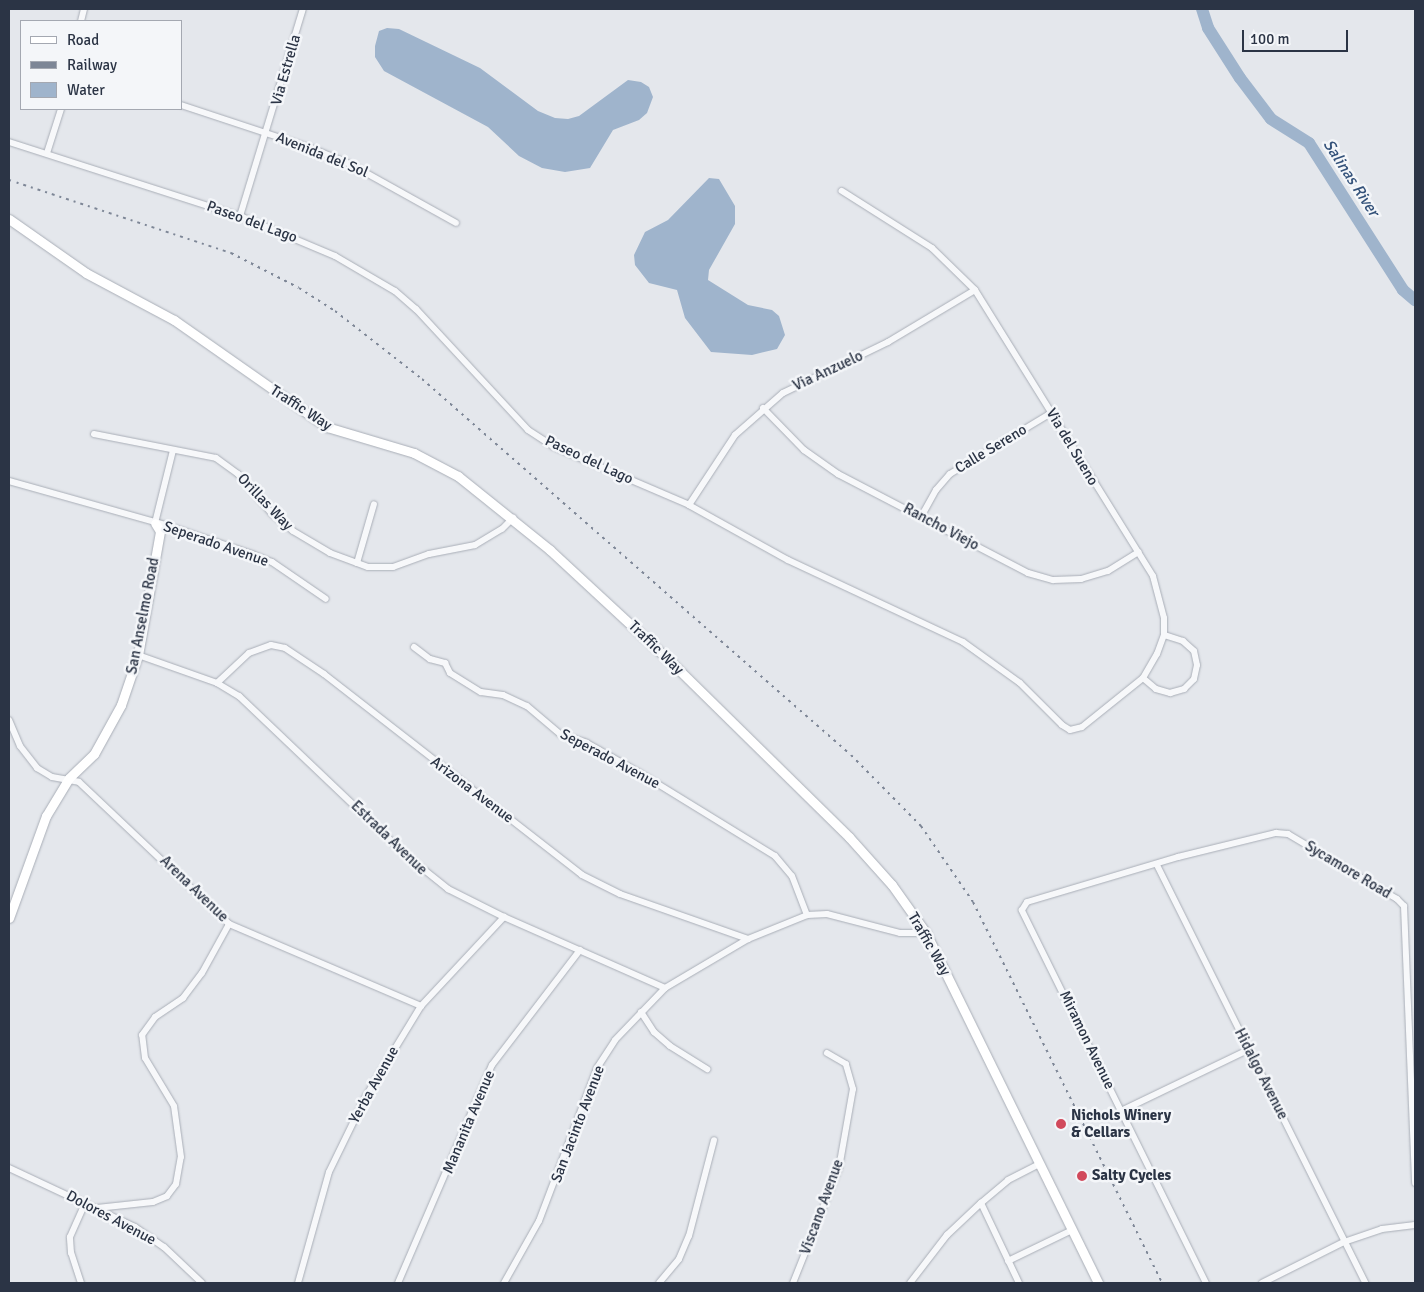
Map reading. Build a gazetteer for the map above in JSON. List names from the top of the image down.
{
  "streets": {
    "street": [
      "Via Estrella",
      "Avenida del Sol",
      "Paseo del Lago",
      "Via Anzuelo",
      "Traffic Way",
      "Via del Sueno",
      "Calle Sereno",
      "Orillas Way",
      "Rancho Viejo",
      "Seperado Avenue",
      "San Anselmo Road",
      "Arizona Avenue",
      "Estrada Avenue",
      "Sycamore Road",
      "Arena Avenue",
      "Miramon Avenue",
      "Hidalgo Avenue",
      "Yerba Avenue",
      "Mananita Avenue",
      "San Jacinto Avenue",
      "Viscano Avenue",
      "Dolores Avenue"
    ]
  },
  "crossings": [
    ["Via Estrella", "Avenida del Sol"],
    ["Via Estrella", "Paseo del Lago"],
    ["Paseo del Lago", "Via Anzuelo"],
    ["Paseo del Lago", "Via del Sueno"],
    ["Via Anzuelo", "Via del Sueno"],
    ["Via Anzuelo", "Rancho Viejo"],
    ["Traffic Way", "Orillas Way"],
    ["Traffic Way", "San Jacinto Avenue"],
    ["Via del Sueno", "Calle Sereno"],
    ["Via del Sueno", "Rancho Viejo"],
    ["Calle Sereno", "Rancho Viejo"],
    ["Seperado Avenue", "San Anselmo Road"],
    ["Seperado Avenue", "San Jacinto Avenue"],
    ["San Anselmo Road", "Estrada Avenue"],
    ["San Anselmo Road", "Arena Avenue"],
    ["Arizona Avenue", "Estrada Avenue"],
    ["Arizona Avenue", "San Jacinto Avenue"],
    ["Estrada Avenue", "Yerba Avenue"],
    ["Estrada Avenue", "Mananita Avenue"],
    ["Estrada Avenue", "San Jacinto Avenue"],
    ["Sycamore Road", "Miramon Avenue"],
    ["Sycamore Road", "Hidalgo Avenue"],
    ["Arena Avenue", "Yerba Avenue"]
  ],
  "water": ["Salinas River"],
  "places": ["Nichols Winery & Cellars", "Salty Cycles"],
  "legend": ["Road", "Railway", "Water"],
  "scale_bar": "100 m"
}
